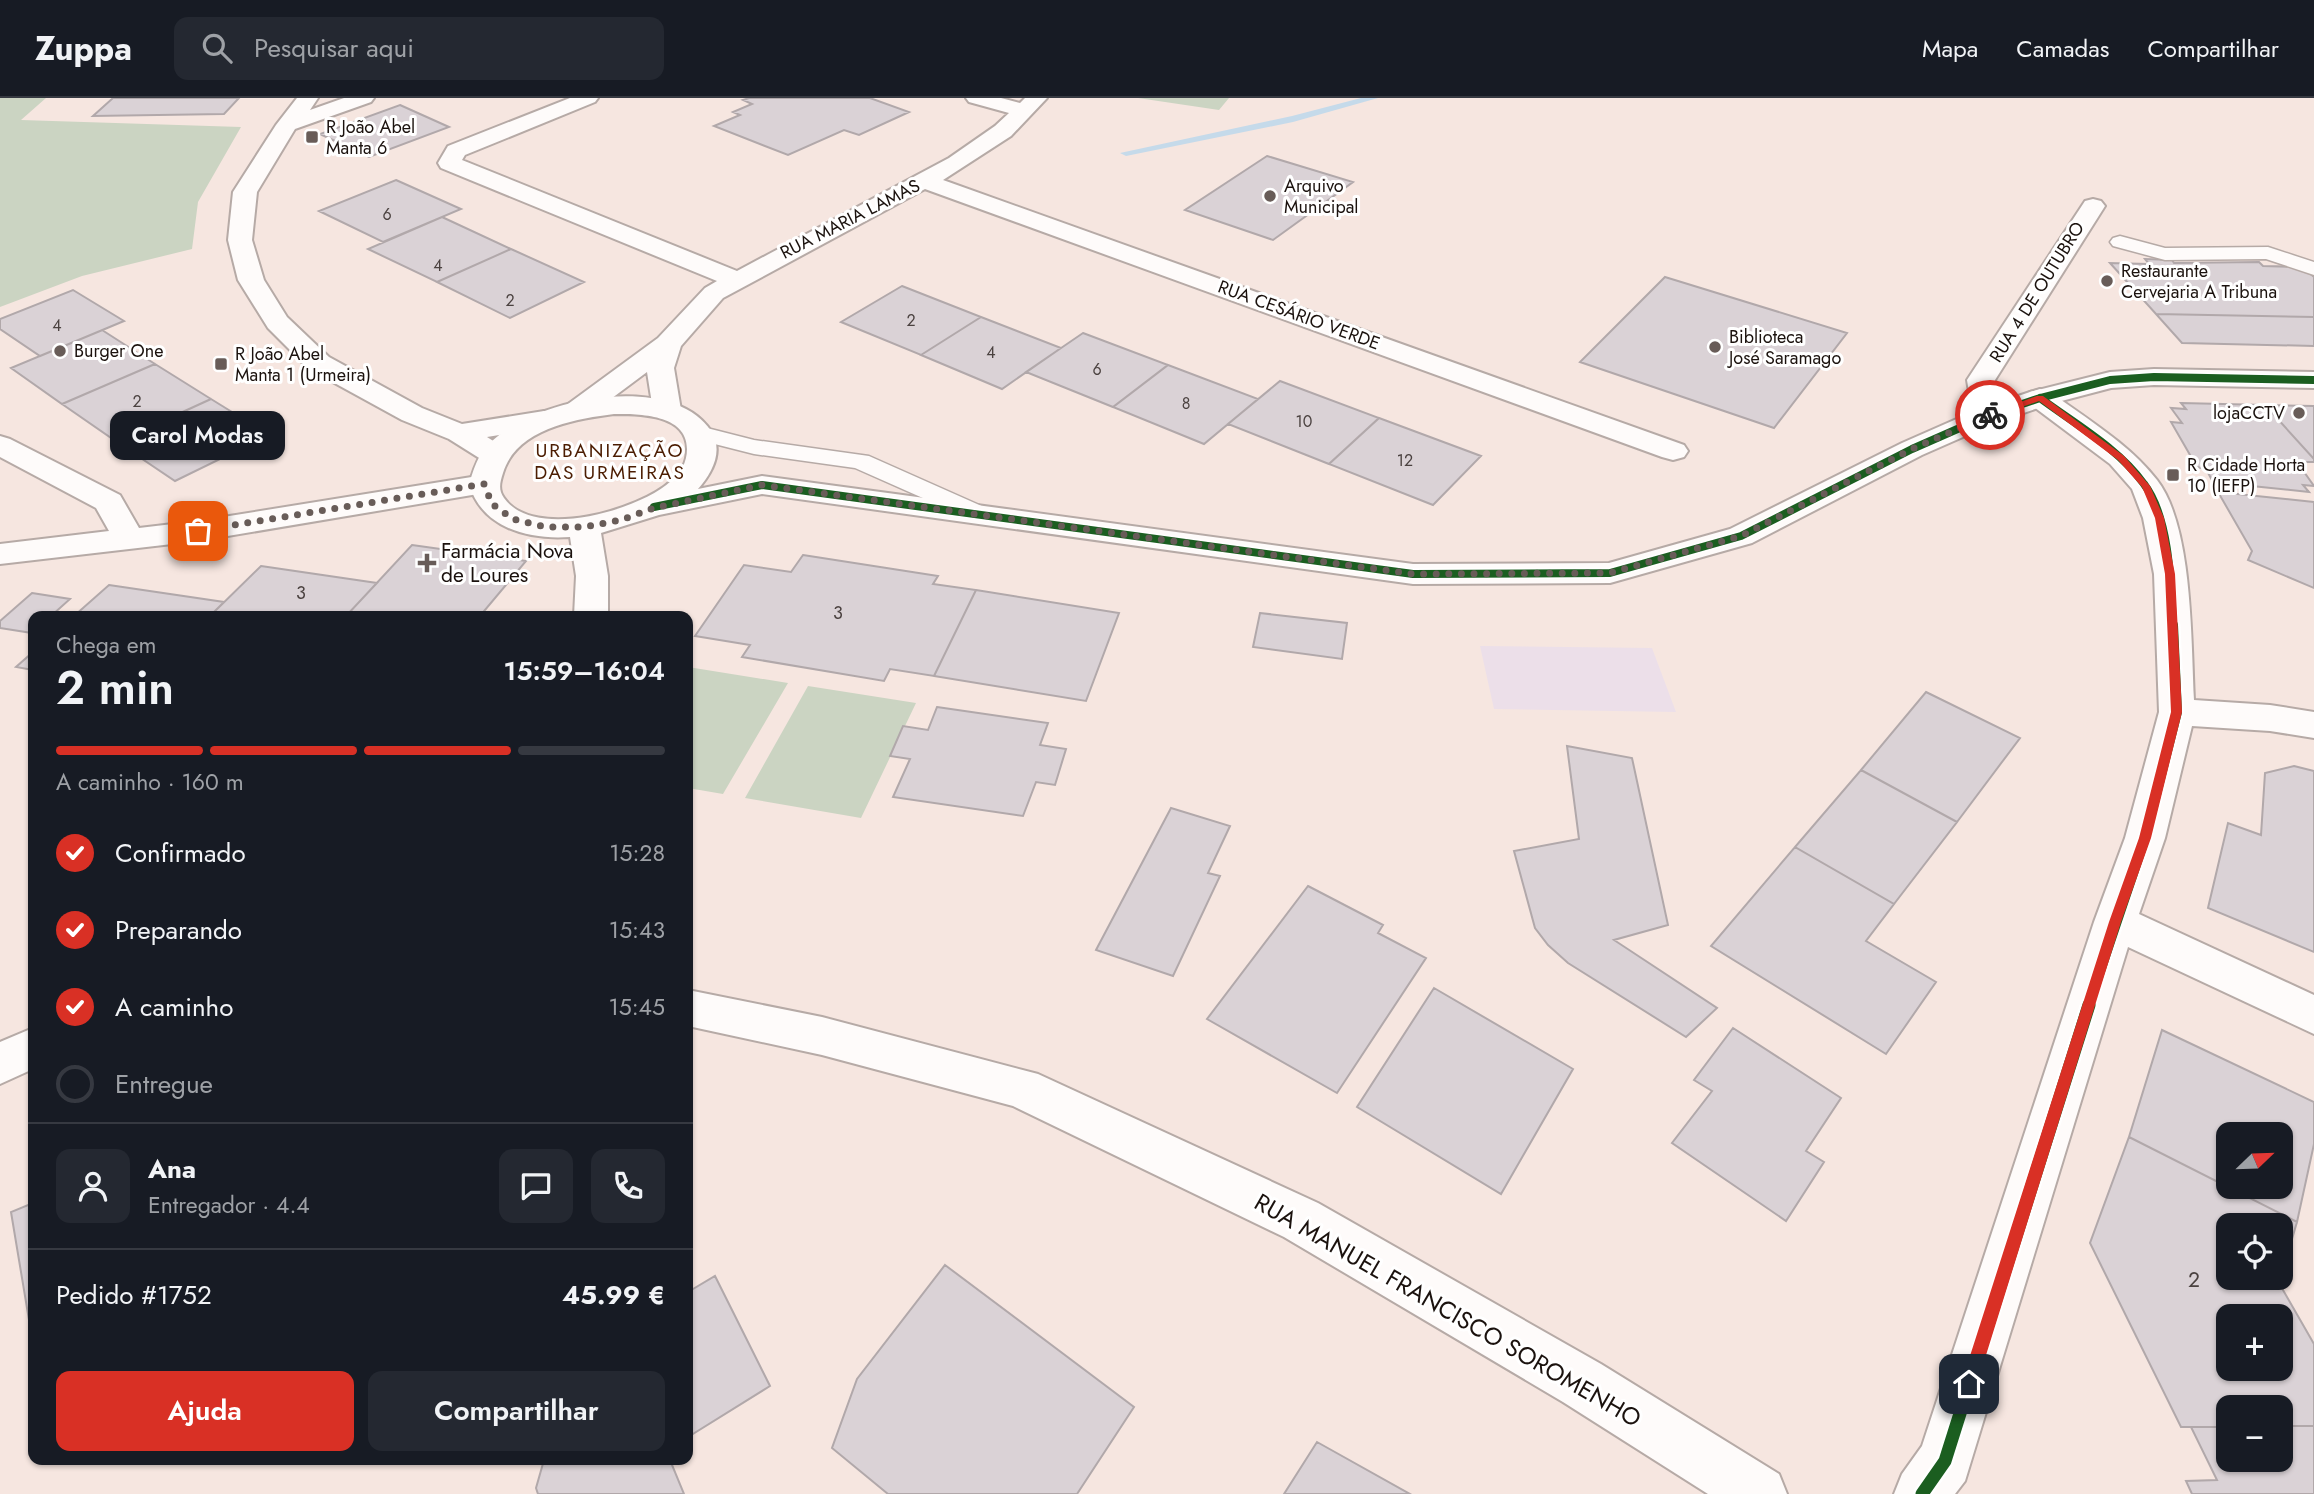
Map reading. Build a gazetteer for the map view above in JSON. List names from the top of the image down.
{
  "streets": {
    "street": [
      "RUA MARIA LAMAS",
      "RUA 4 DE OUTUBRO",
      "RUA CESÁRIO VERDE",
      "RUA MANUEL FRANCISCO SOROMENHO"
    ]
  },
  "crossings": [
    ["RUA MARIA LAMAS", "RUA CESÁRIO VERDE"]
  ],
  "districts": ["URBANIZAÇÃO DAS URMEIRAS"],
  "places": {
    "transit": ["R João Abel Manta 6", "R João Abel Manta 1 (Urmeira)", "R Cidade Horta 10 (IEFP)"],
    "other": [
      "Arquivo Municipal",
      "Restaurante Cervejaria A Tribuna",
      "Biblioteca José Saramago",
      "Burger One",
      "lojaCCTV",
      "Carol Modas"
    ],
    "health": ["Farmácia Nova de Loures"]
  },
  "house_numbers": [
    "6",
    "4",
    "2",
    "2",
    "4",
    "4",
    "6",
    "2",
    "8",
    "10",
    "12",
    "3",
    "3",
    "2"
  ],
  "north": "top right",
  "page": {
    "header": "Zuppa",
    "search": "Pesquisar aqui",
    "nav": ["Mapa", "Camadas", "Compartilhar"],
    "bubble": "Carol Modas",
    "heading": ["2 min", "Chega em", "15:59–16:04"],
    "panel": [
      "Ana",
      "Entregador · 4.4",
      "Pedido #1752",
      "45.99 €"
    ],
    "bar": "A caminho · 160 m",
    "list": [
      ["Confirmado", "15:28"],
      ["Preparando", "15:43"],
      ["A caminho", "15:45"],
      "Entregue"
    ],
    "map_buttons": ["+", "−"],
    "buttons": ["Ajuda", "Compartilhar"]
  }
}
